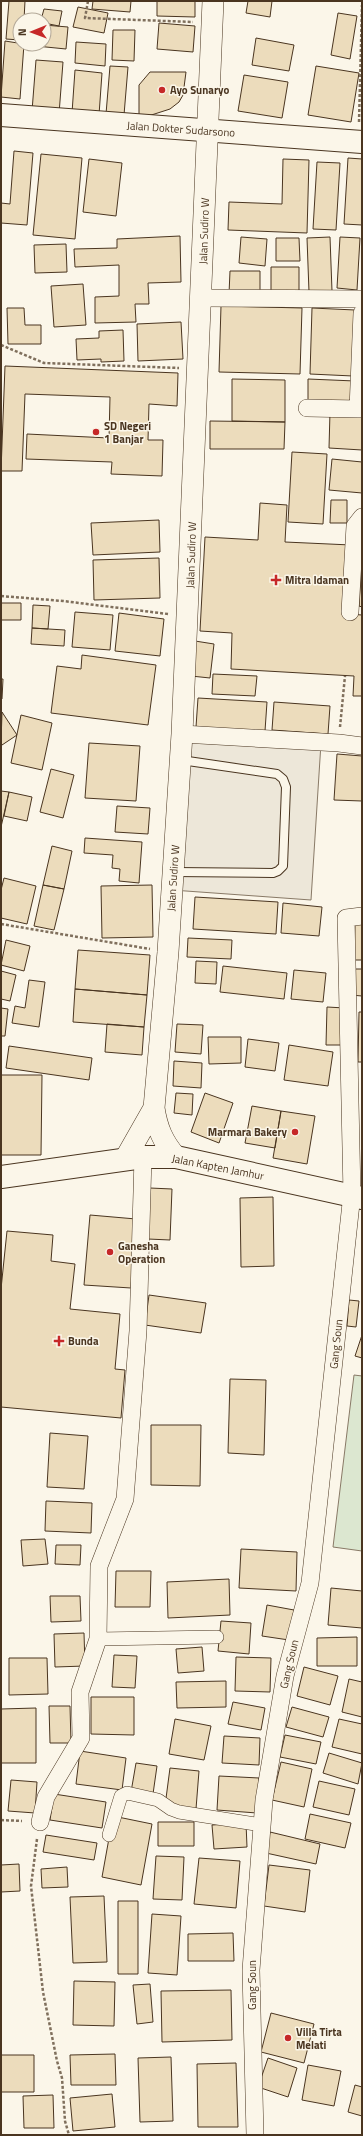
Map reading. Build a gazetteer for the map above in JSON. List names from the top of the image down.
{
  "streets": {
    "main road": ["Jalan Dokter Sudarsono", "Jalan Kapten Jamhur"],
    "street": ["Jalan Sudiro W", "Gang Soun"]
  },
  "crossings": [
    ["Jalan Dokter Sudarsono", "Jalan Sudiro W"],
    ["Jalan Kapten Jamhur", "Gang Soun"]
  ],
  "places": {
    "other": [
      "Ayo Sunaryo",
      "SD Negeri 1 Banjar",
      "Marmara Bakery",
      "Ganesha Operation",
      "Villa Tirta Melati"
    ],
    "health": ["Mitra Idaman", "Bunda"]
  },
  "north": "left"
}
